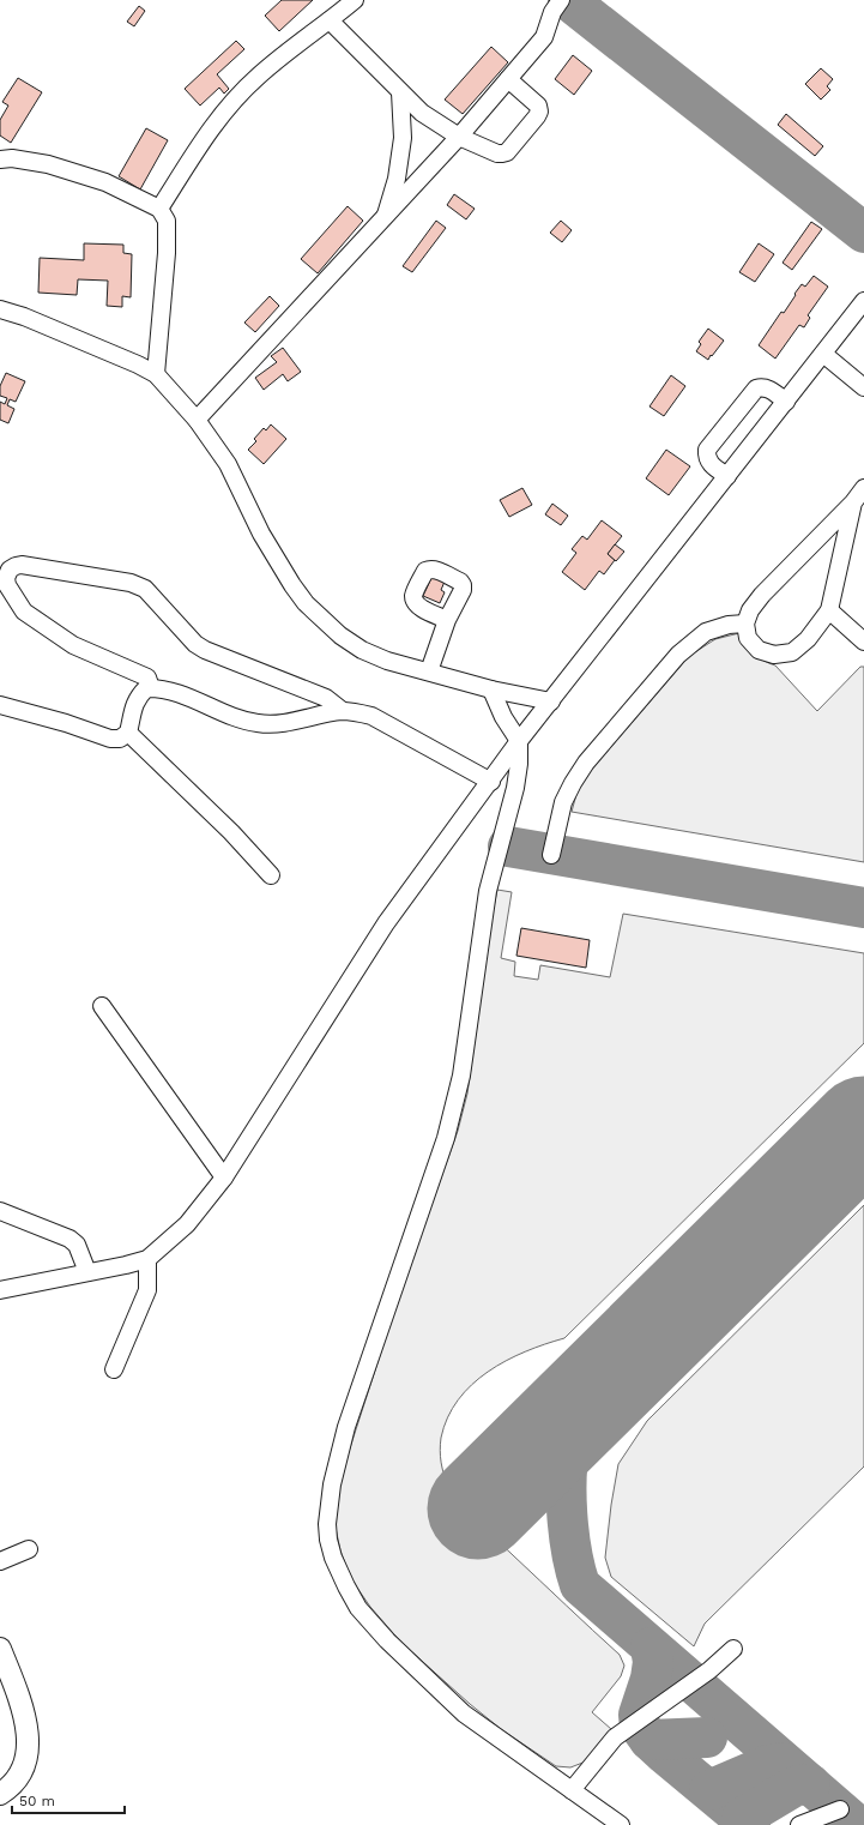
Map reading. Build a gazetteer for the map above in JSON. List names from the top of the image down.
{
  "scale_bar": "50 m"
}
